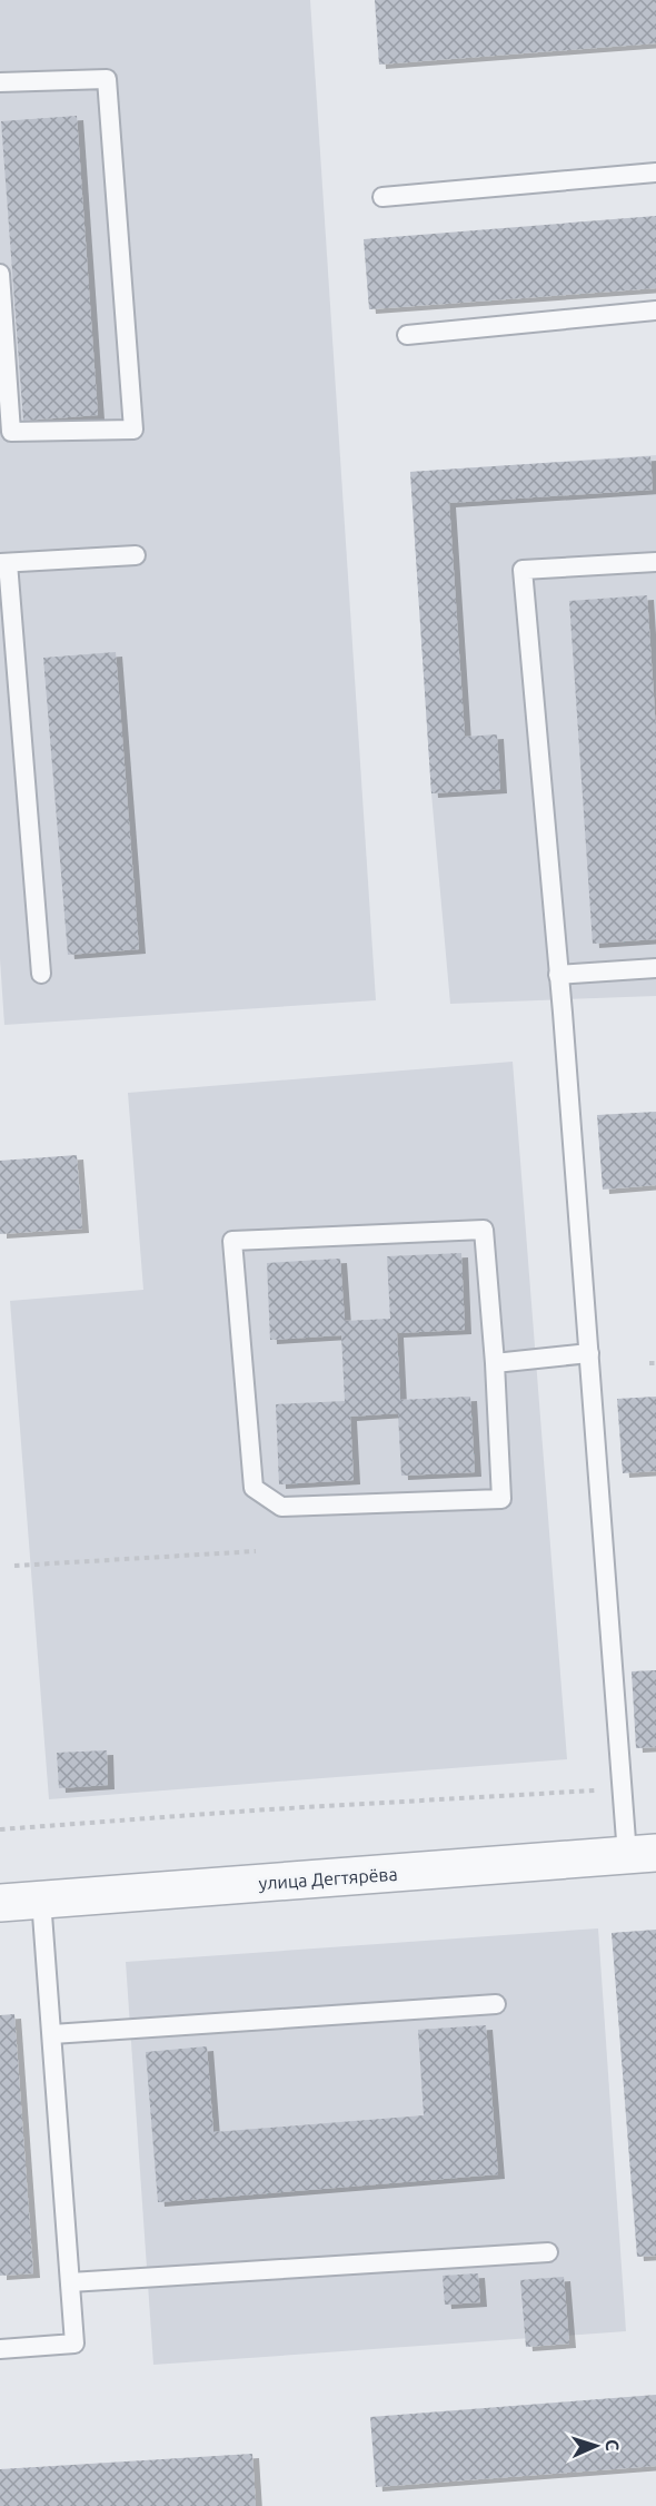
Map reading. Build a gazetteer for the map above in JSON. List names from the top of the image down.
{
  "streets": {
    "street": ["улица Дегтярёва"]
  },
  "north": "right"
}
